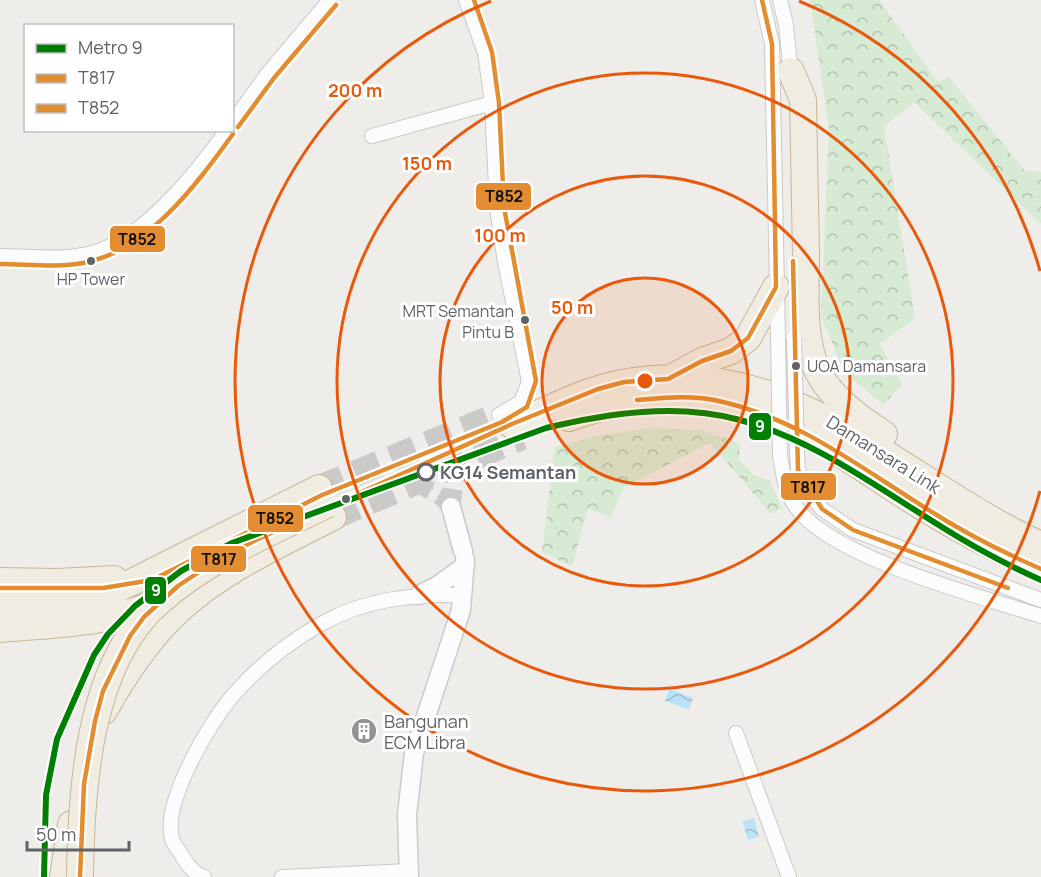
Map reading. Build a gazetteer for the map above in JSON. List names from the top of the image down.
{
  "streets": {
    "highway": ["Damansara Link"]
  },
  "places": {
    "other": [
      "HP Tower",
      "MRT Semantan Pintu B",
      "UOA Damansara",
      "KG14 Semantan"
    ],
    "building": ["Bangunan ECM Libra"]
  },
  "lines": ["transit line T817", "transit line T852", "metro line 9"],
  "legend": ["Metro 9", "T817", "T852"],
  "scale_bar": "50 m",
  "rings": [
    "200 m",
    "150 m",
    "100 m",
    "50 m"
  ]
}
